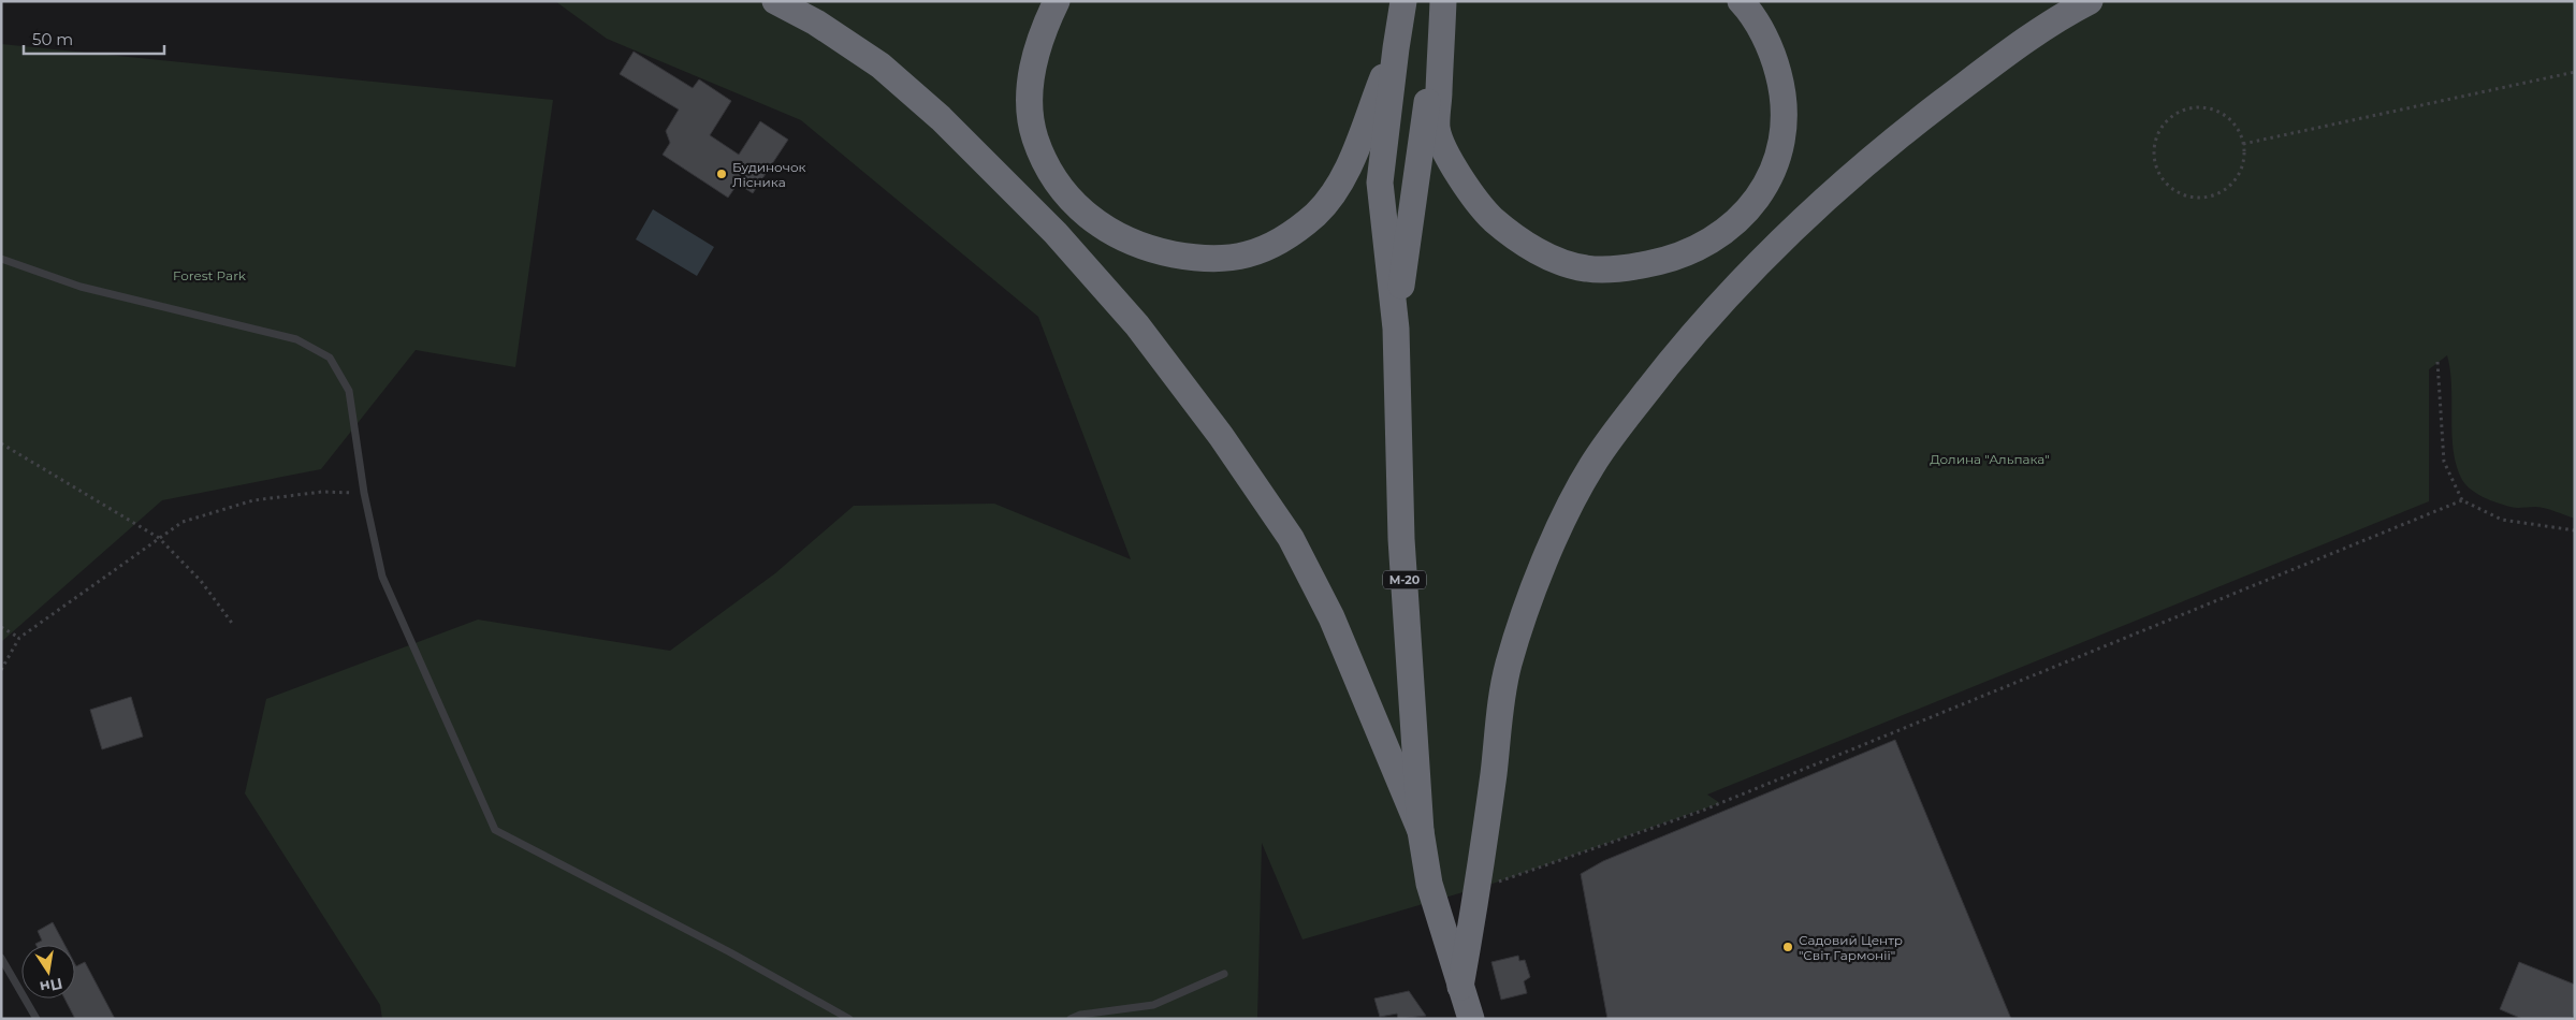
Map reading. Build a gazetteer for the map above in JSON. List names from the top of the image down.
{
  "streets": {
    "highway": ["М-20"]
  },
  "parks": ["Forest Park", "Долина \"Альпака\""],
  "places": ["Будиночок Лісника", "Садовий Центр \"Світ Гармонії\""],
  "scale_bar": "50 m",
  "north": "bottom"
}
